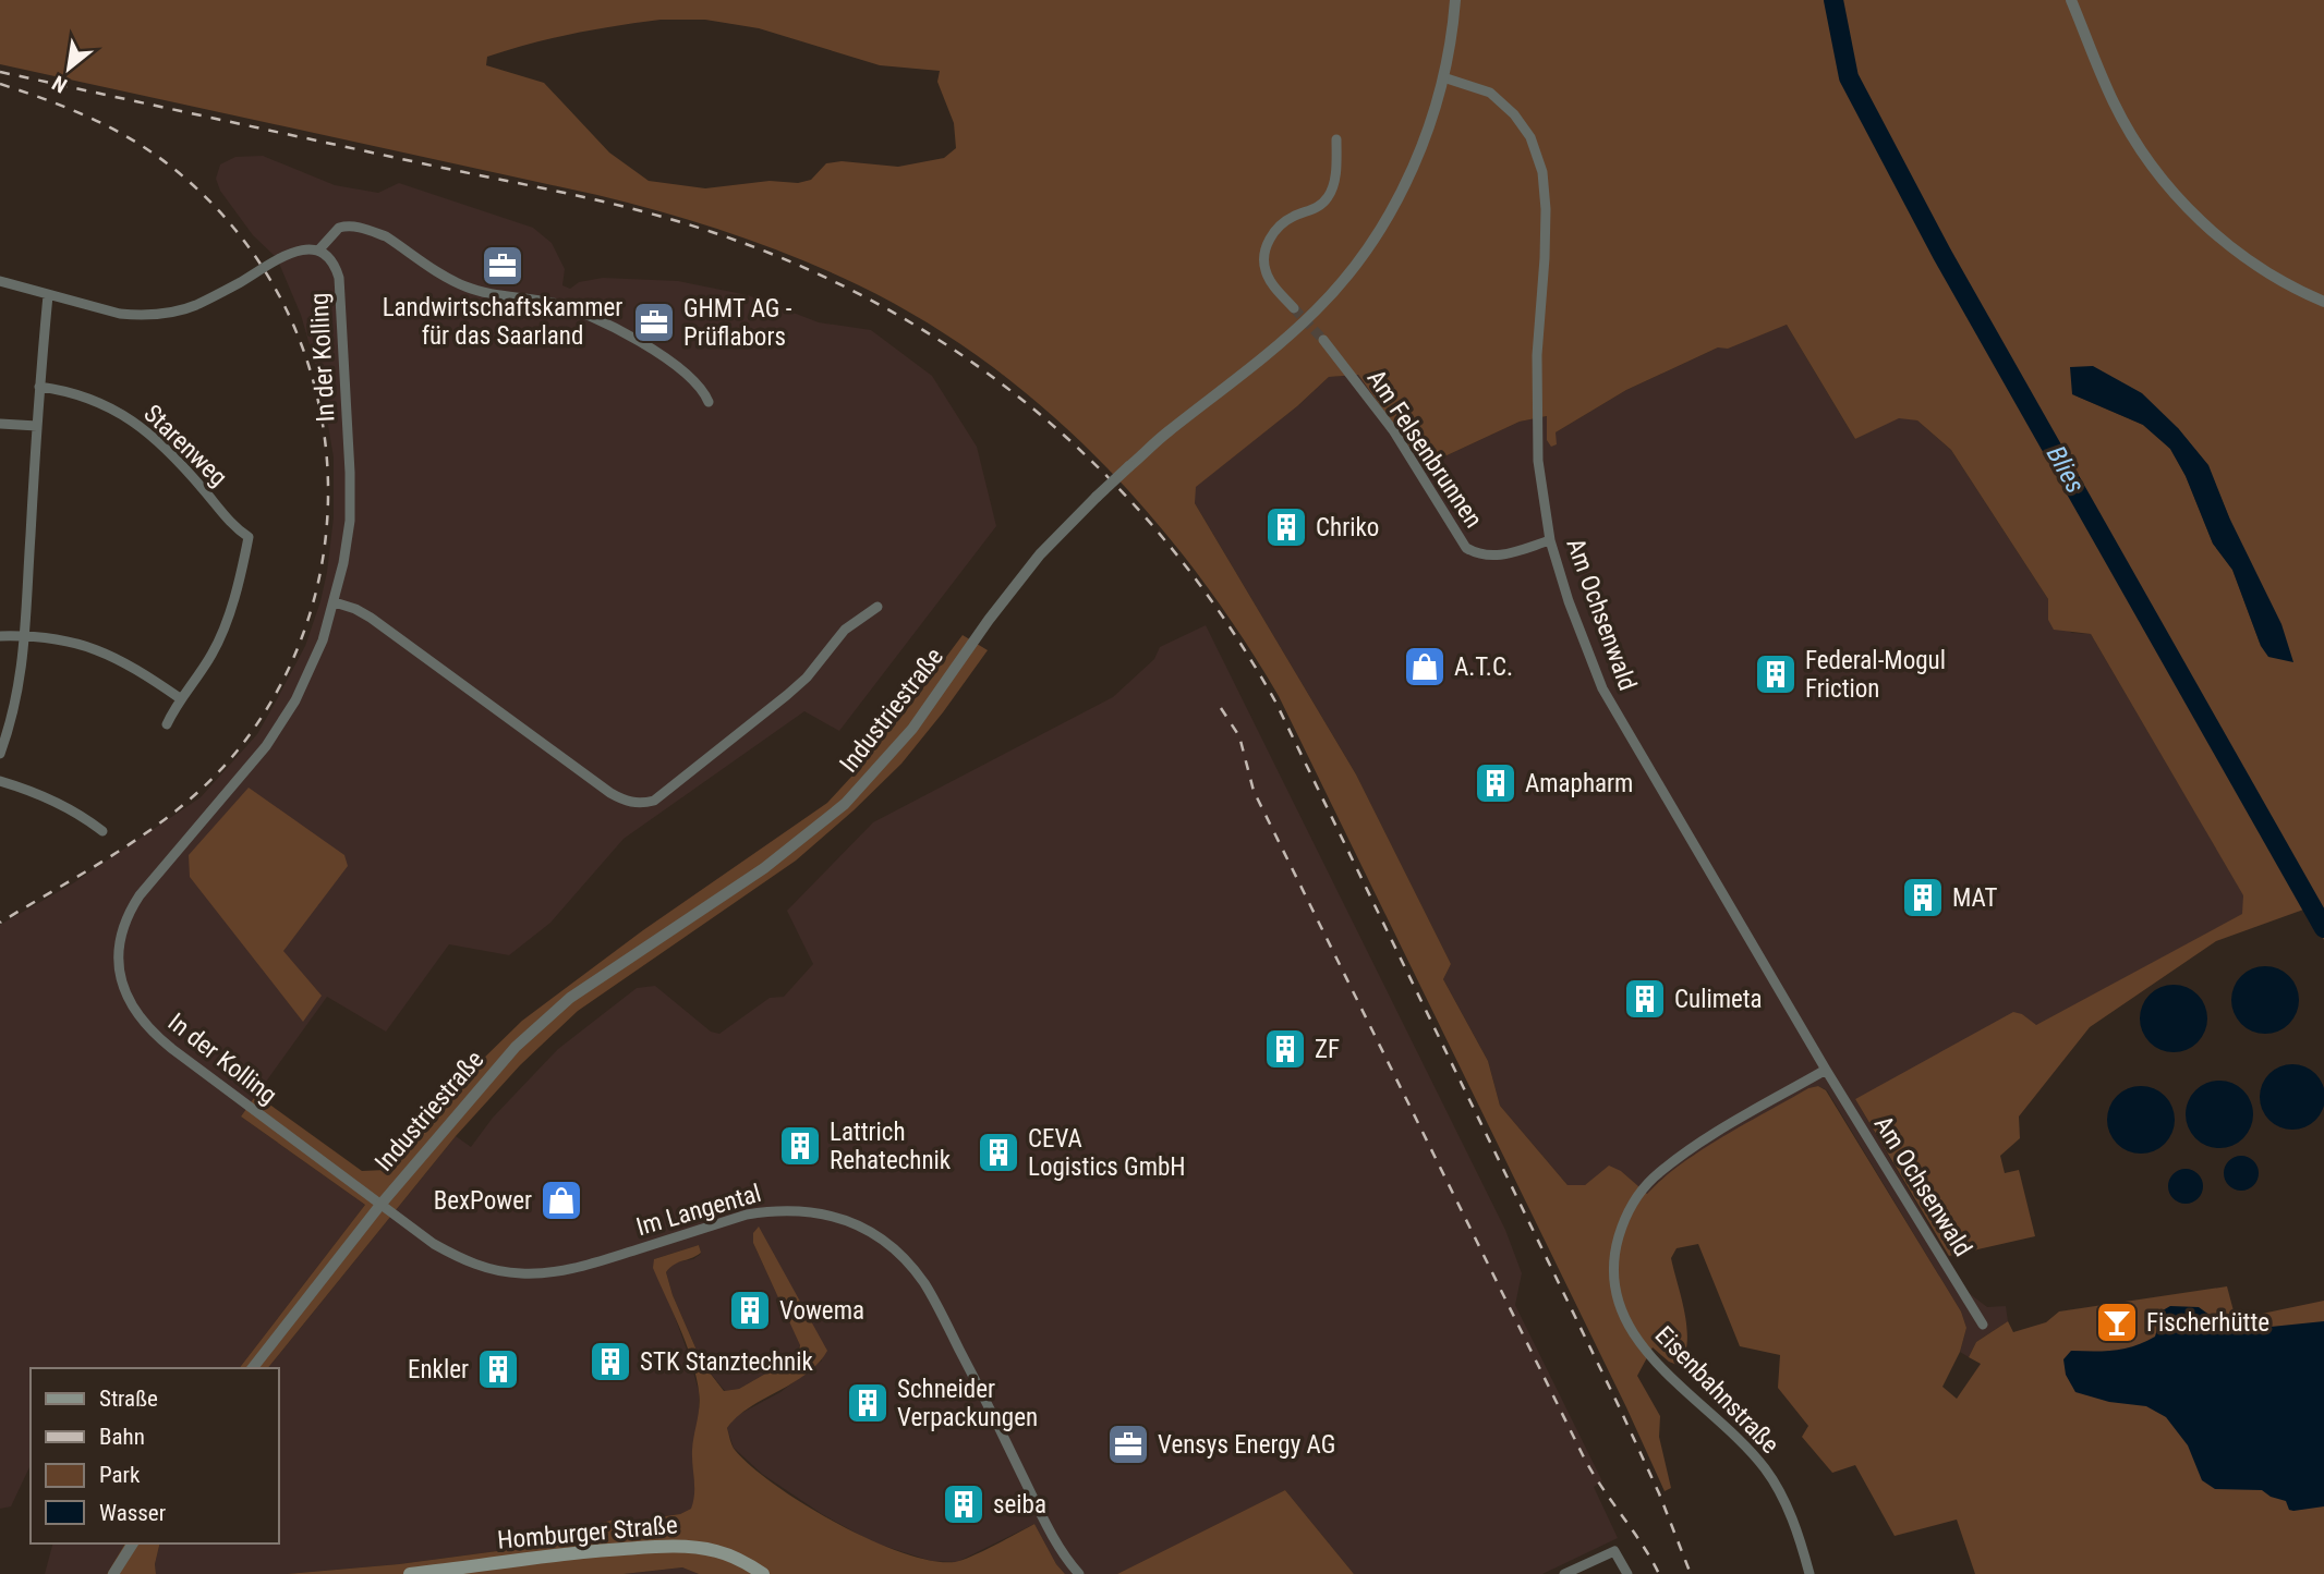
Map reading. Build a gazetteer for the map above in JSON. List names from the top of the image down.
{
  "streets": {
    "main road": ["Homburger Straße"],
    "street": [
      "In der Kolling",
      "Starenweg",
      "Am Felsenbrunnen",
      "Am Ochsenwald",
      "Industriestraße",
      "Im Langental",
      "Eisenbahnstraße"
    ]
  },
  "crossings": [
    ["In der Kolling", "Industriestraße"],
    ["In der Kolling", "Im Langental"],
    ["Am Felsenbrunnen", "Am Ochsenwald"],
    ["Am Ochsenwald", "Industriestraße"],
    ["Am Ochsenwald", "Eisenbahnstraße"],
    ["Industriestraße", "Im Langental"]
  ],
  "water": ["Blies"],
  "places": {
    "office": ["Landwirtschaftskammer für das Saarland", "GHMT AG - Prüflabors", "Vensys Energy AG"],
    "building": [
      "Chriko",
      "Federal-Mogul Friction",
      "Amapharm",
      "MAT",
      "Culimeta",
      "ZF",
      "Lattrich Rehatechnik",
      "CEVA Logistics GmbH",
      "Vowema",
      "STK Stanztechnik",
      "Enkler",
      "Schneider Verpackungen",
      "seiba"
    ],
    "shop": ["A.T.C.", "BexPower"],
    "bar": ["Fischerhütte"]
  },
  "legend": [
    "Straße",
    "Bahn",
    "Park",
    "Wasser"
  ],
  "north": "bottom left"
}
